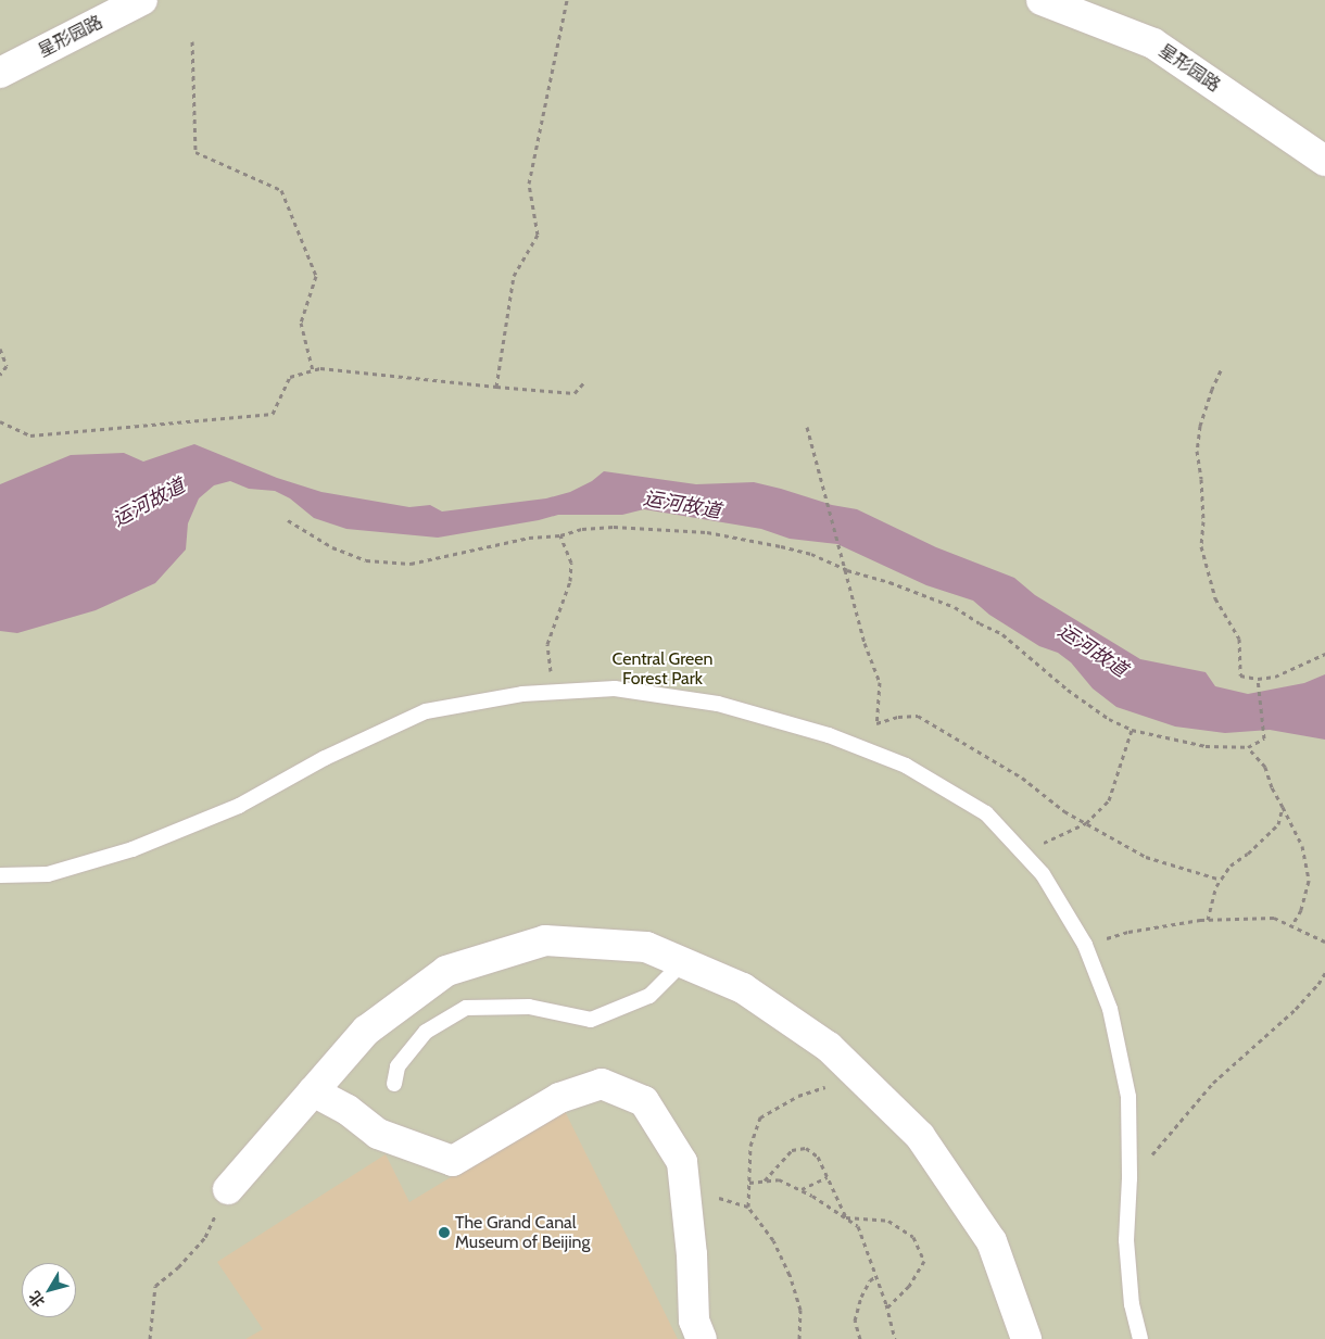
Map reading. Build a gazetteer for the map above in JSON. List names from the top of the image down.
{
  "streets": {
    "street": ["星形园路"]
  },
  "water": ["运河故道"],
  "parks": ["Central Green Forest Park"],
  "places": ["The Grand Canal Museum of Beijing"],
  "north": "bottom left"
}
